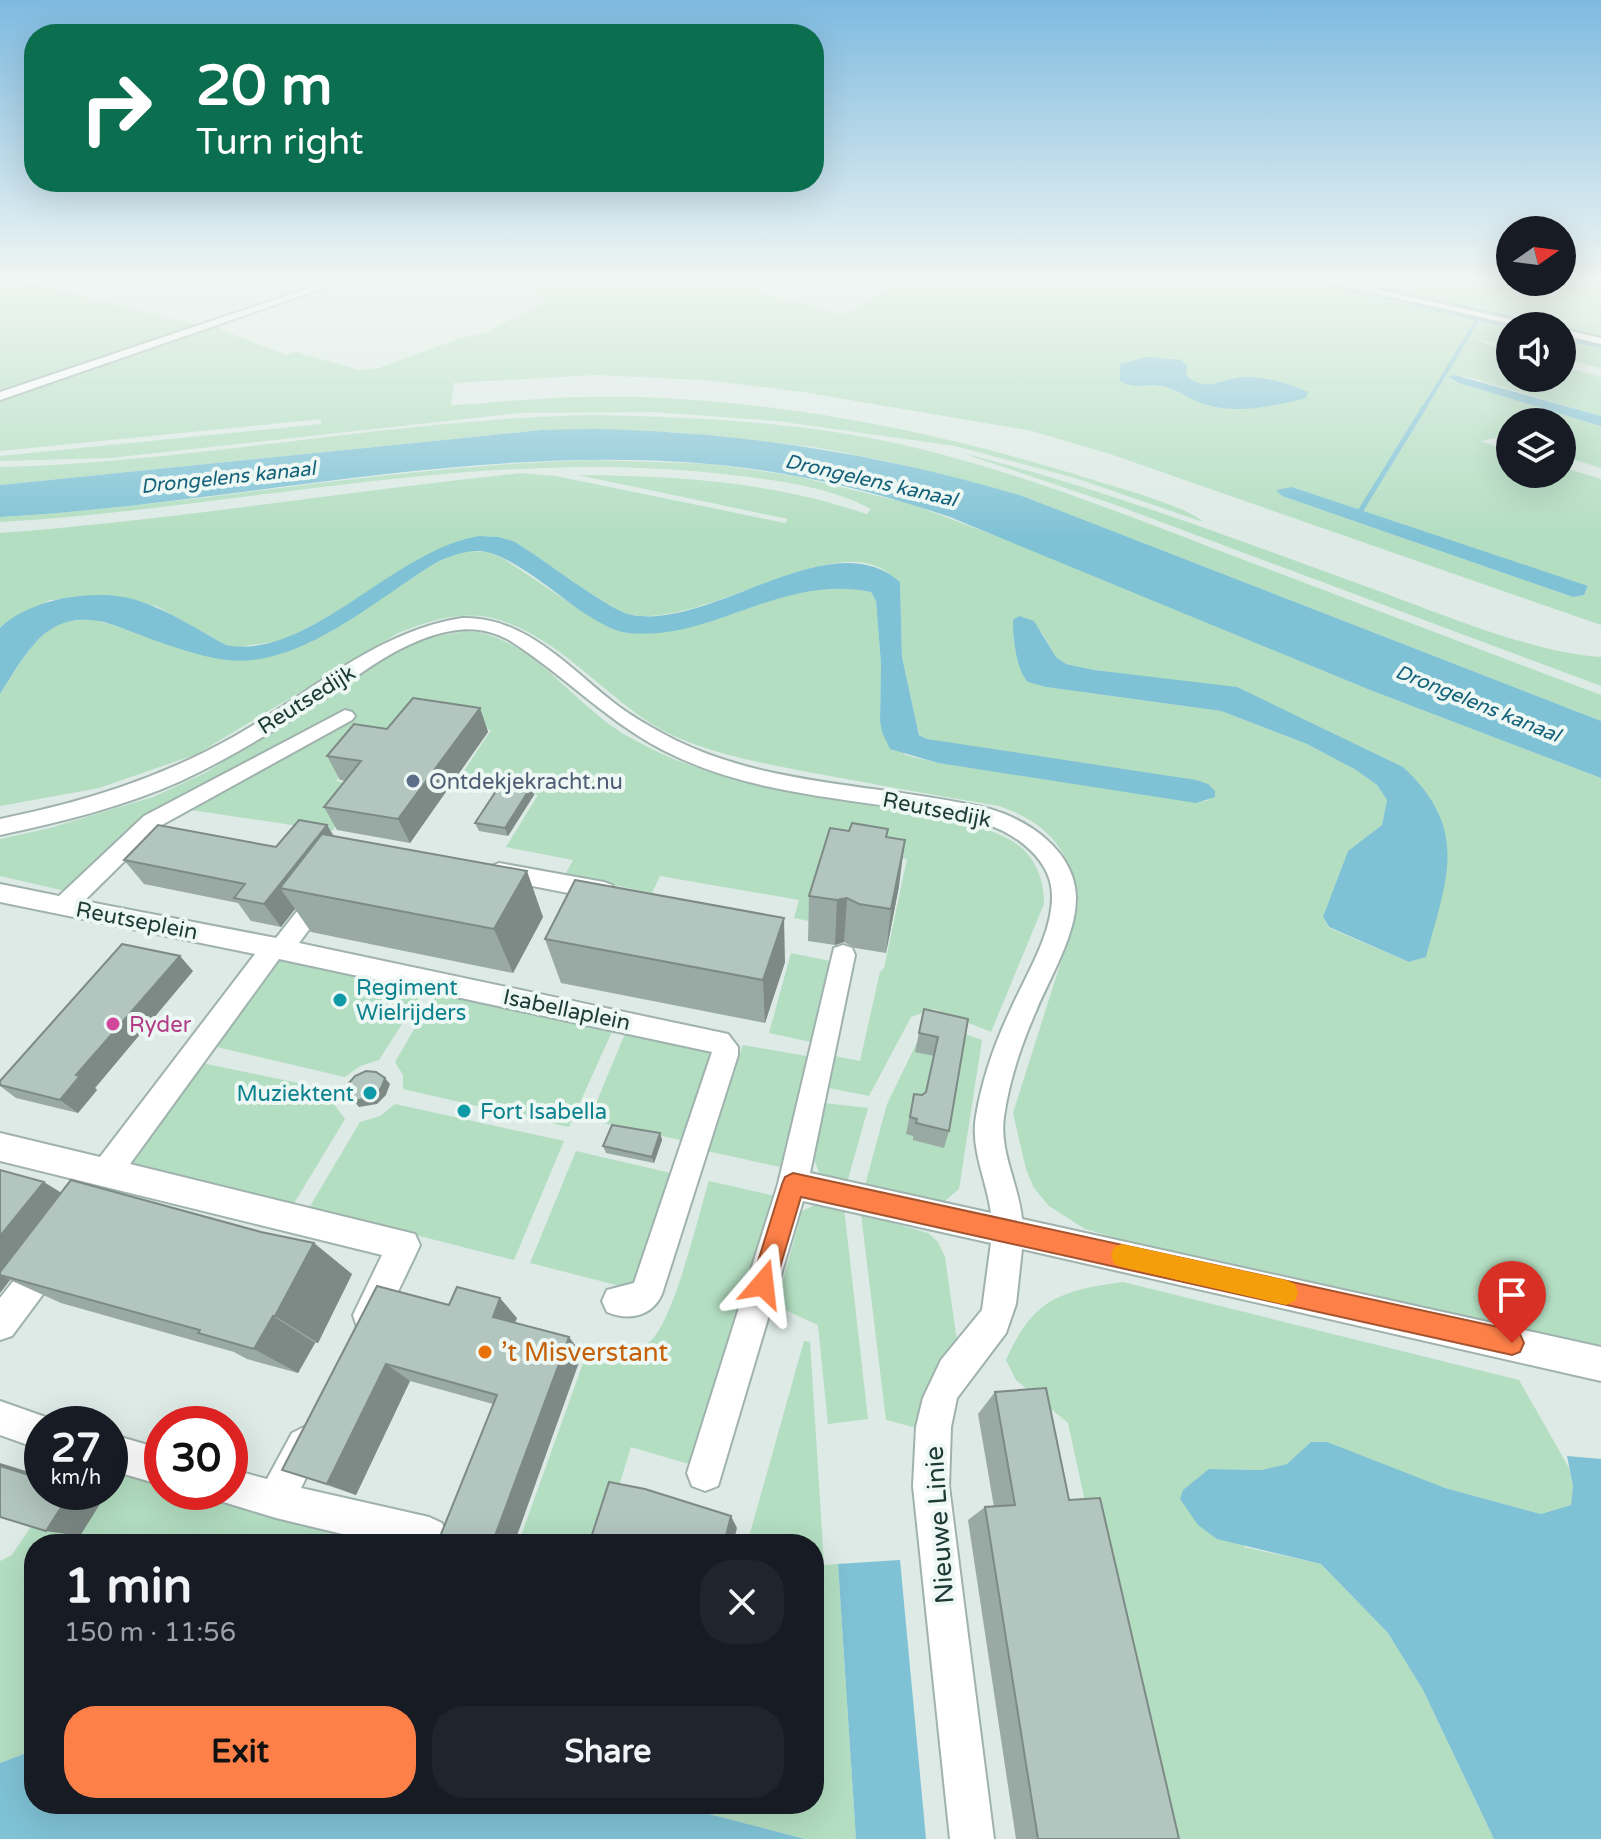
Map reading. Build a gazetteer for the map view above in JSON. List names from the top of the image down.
{
  "streets": {
    "street": [
      "Reutsedijk",
      "Reutseplein",
      "Isabellaplein",
      "Nieuwe Linie"
    ]
  },
  "crossings": [
    ["Reutsedijk", "Nieuwe Linie"],
    ["Reutseplein", "Isabellaplein"]
  ],
  "water": ["Drongelens kanaal"],
  "places": [
    "Ontdekjekracht.nu",
    "Regiment Wielrijders",
    "Ryder",
    "Muziektent",
    "Fort Isabella",
    "’t Misverstant"
  ],
  "north": "right",
  "page": {
    "turn": ["20 m", "Turn right"],
    "speed": "27 km/h",
    "limit": "30",
    "heading": ["1 min", "150 m · 11:56"],
    "buttons": ["Exit", "Share"]
  }
}
